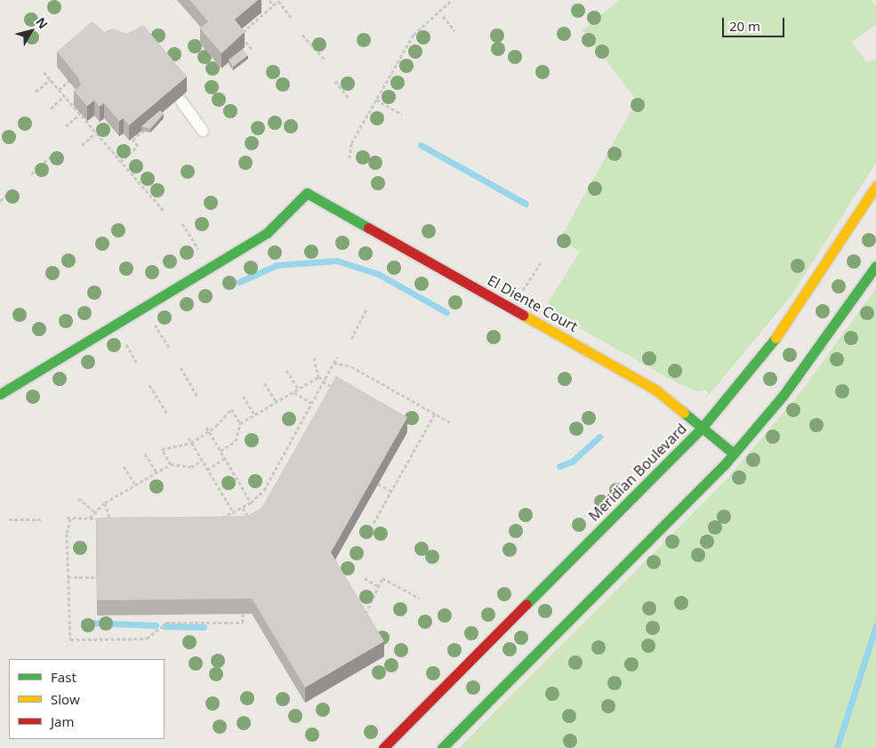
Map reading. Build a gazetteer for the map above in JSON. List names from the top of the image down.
{
  "streets": {
    "main road": ["El Diente Court", "Meridian Boulevard"]
  },
  "crossings": [
    ["El Diente Court", "Meridian Boulevard"]
  ],
  "legend": ["Fast", "Slow", "Jam"],
  "scale_bar": "20 m",
  "north": "top right"
}
